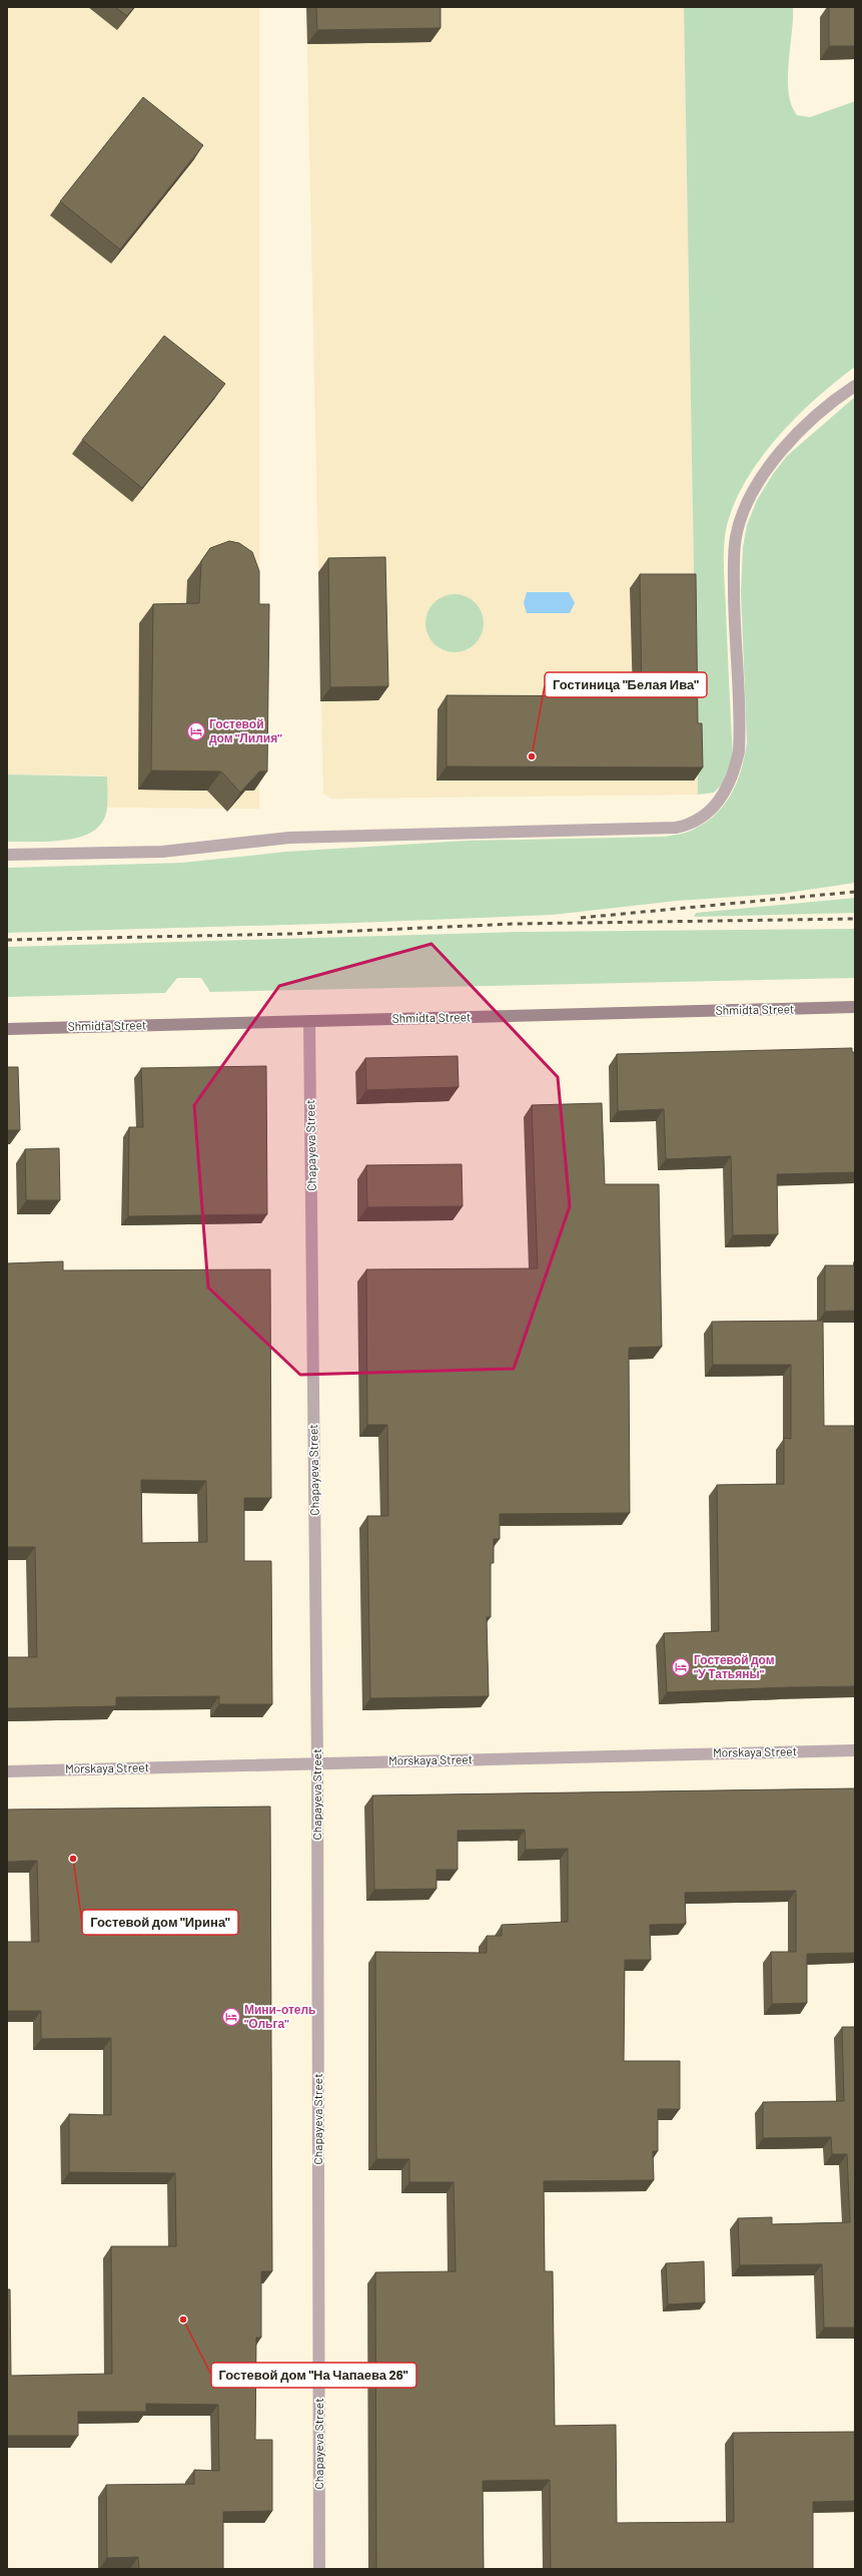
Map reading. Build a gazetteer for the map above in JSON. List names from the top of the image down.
{
  "streets": {
    "street": ["Shmidta Street", "Chapayeva Street", "Morskaya Street"]
  },
  "crossings": [
    ["Shmidta Street", "Chapayeva Street"],
    ["Chapayeva Street", "Morskaya Street"]
  ],
  "places": {
    "hotel": ["Гостевой дом \"Лилия\"", "Гостевой дом \"У Татьяны\"", "Мини-отель \"Ольга\""],
    "other": ["Гостиница \"Белая Ива\"", "Гостевой дом \"Ирина\"", "Гостевой дом \"На Чапаева 26\""]
  }
}
